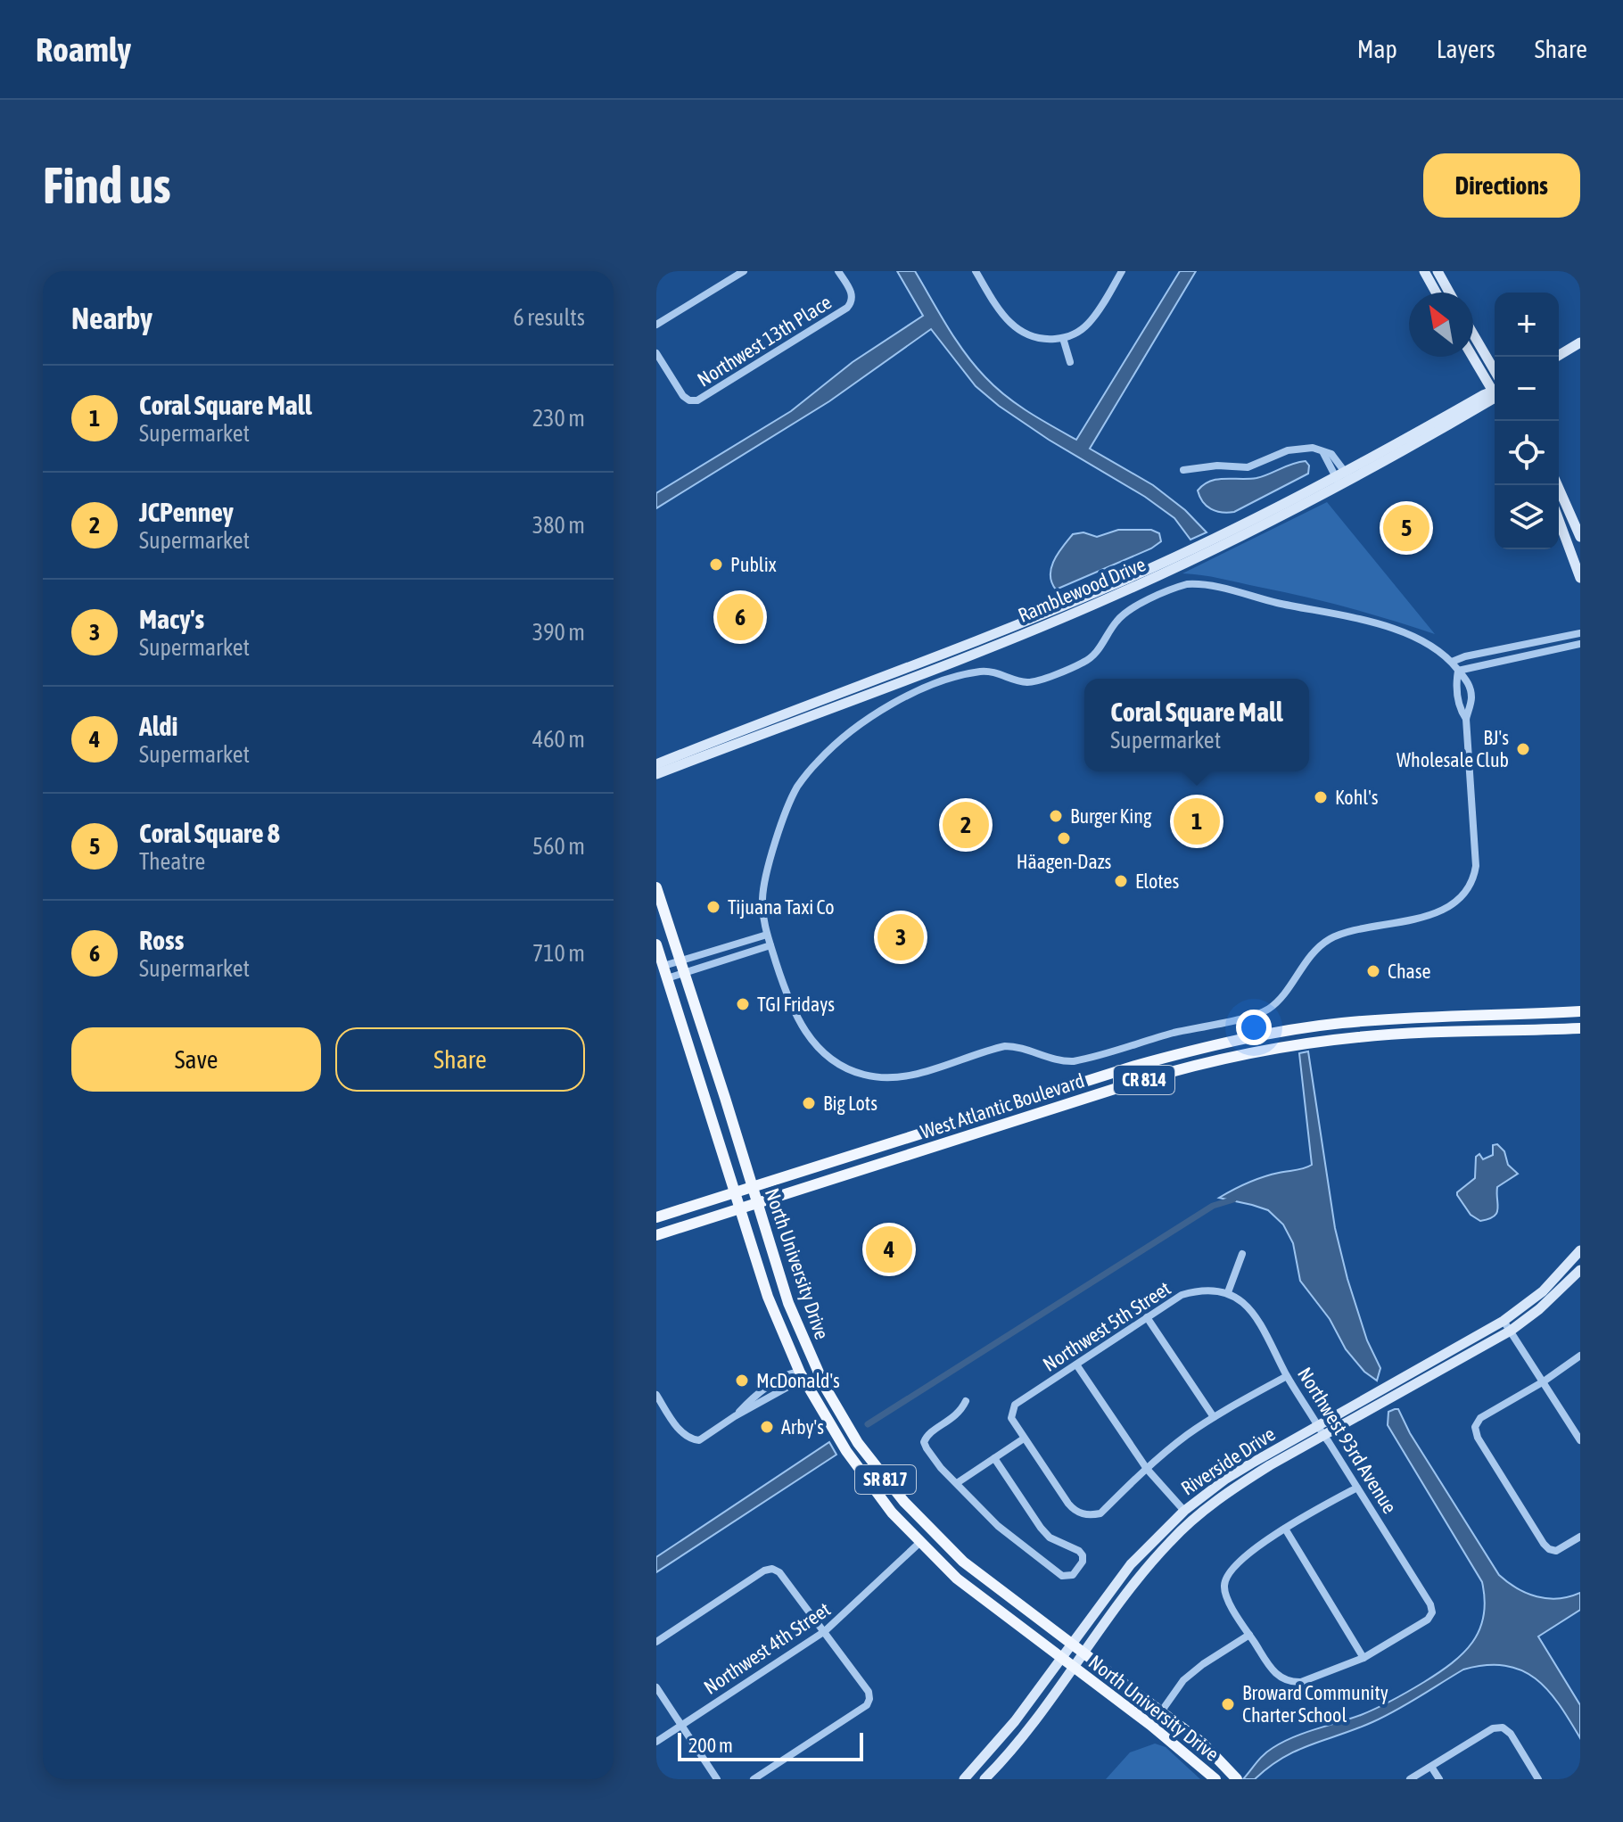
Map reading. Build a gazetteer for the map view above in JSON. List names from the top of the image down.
{
  "streets": {
    "main road": [
      "CR 814",
      "West Atlantic Boulevard",
      "North University Drive",
      "SR 817"
    ],
    "street": [
      "Northwest 13th Place",
      "Ramblewood Drive",
      "Northwest 5th Street",
      "Northwest 93rd Avenue",
      "Riverside Drive",
      "Northwest 4th Street"
    ]
  },
  "crossings": [
    ["West Atlantic Boulevard", "North University Drive"],
    ["North University Drive", "Riverside Drive"],
    ["North University Drive", "Northwest 4th Street"],
    ["Northwest 5th Street", "Northwest 93rd Avenue"],
    ["Northwest 93rd Avenue", "Riverside Drive"]
  ],
  "places": [
    "Publix",
    "BJ's Wholesale Club",
    "Kohl's",
    "Burger King",
    "Häagen-Dazs",
    "Elotes",
    "Tijuana Taxi Co",
    "Chase",
    "TGI Fridays",
    "Big Lots",
    "McDonald's",
    "Arby's",
    "Broward Community Charter School"
  ],
  "scale_bar": "200 m",
  "north": "top left",
  "page": {
    "header": "Roamly",
    "nav": ["Map", "Layers", "Share"],
    "buttons": [
      "Directions",
      ["Save", "Share"]
    ],
    "title": "Find us",
    "heading": ["Nearby", "6 results"],
    "map_buttons": ["+", "−"],
    "list": [
      {
        "mark": "1",
        "name": "Coral Square Mall",
        "note": "Supermarket",
        "value": "230 m"
      },
      {
        "mark": "2",
        "name": "JCPenney",
        "note": "Supermarket",
        "value": "380 m"
      },
      {
        "mark": "3",
        "name": "Macy's",
        "note": "Supermarket",
        "value": "390 m"
      },
      {
        "mark": "4",
        "name": "Aldi",
        "note": "Supermarket",
        "value": "460 m"
      },
      {
        "mark": "5",
        "name": "Coral Square 8",
        "note": "Theatre",
        "value": "560 m"
      },
      {
        "mark": "6",
        "name": "Ross",
        "note": "Supermarket",
        "value": "710 m"
      }
    ],
    "pins": [
      "5",
      "6",
      "1",
      "2",
      "3",
      "4"
    ],
    "popup": ["Coral Square Mall", "Supermarket"],
    "scale": "200 m"
  }
}
